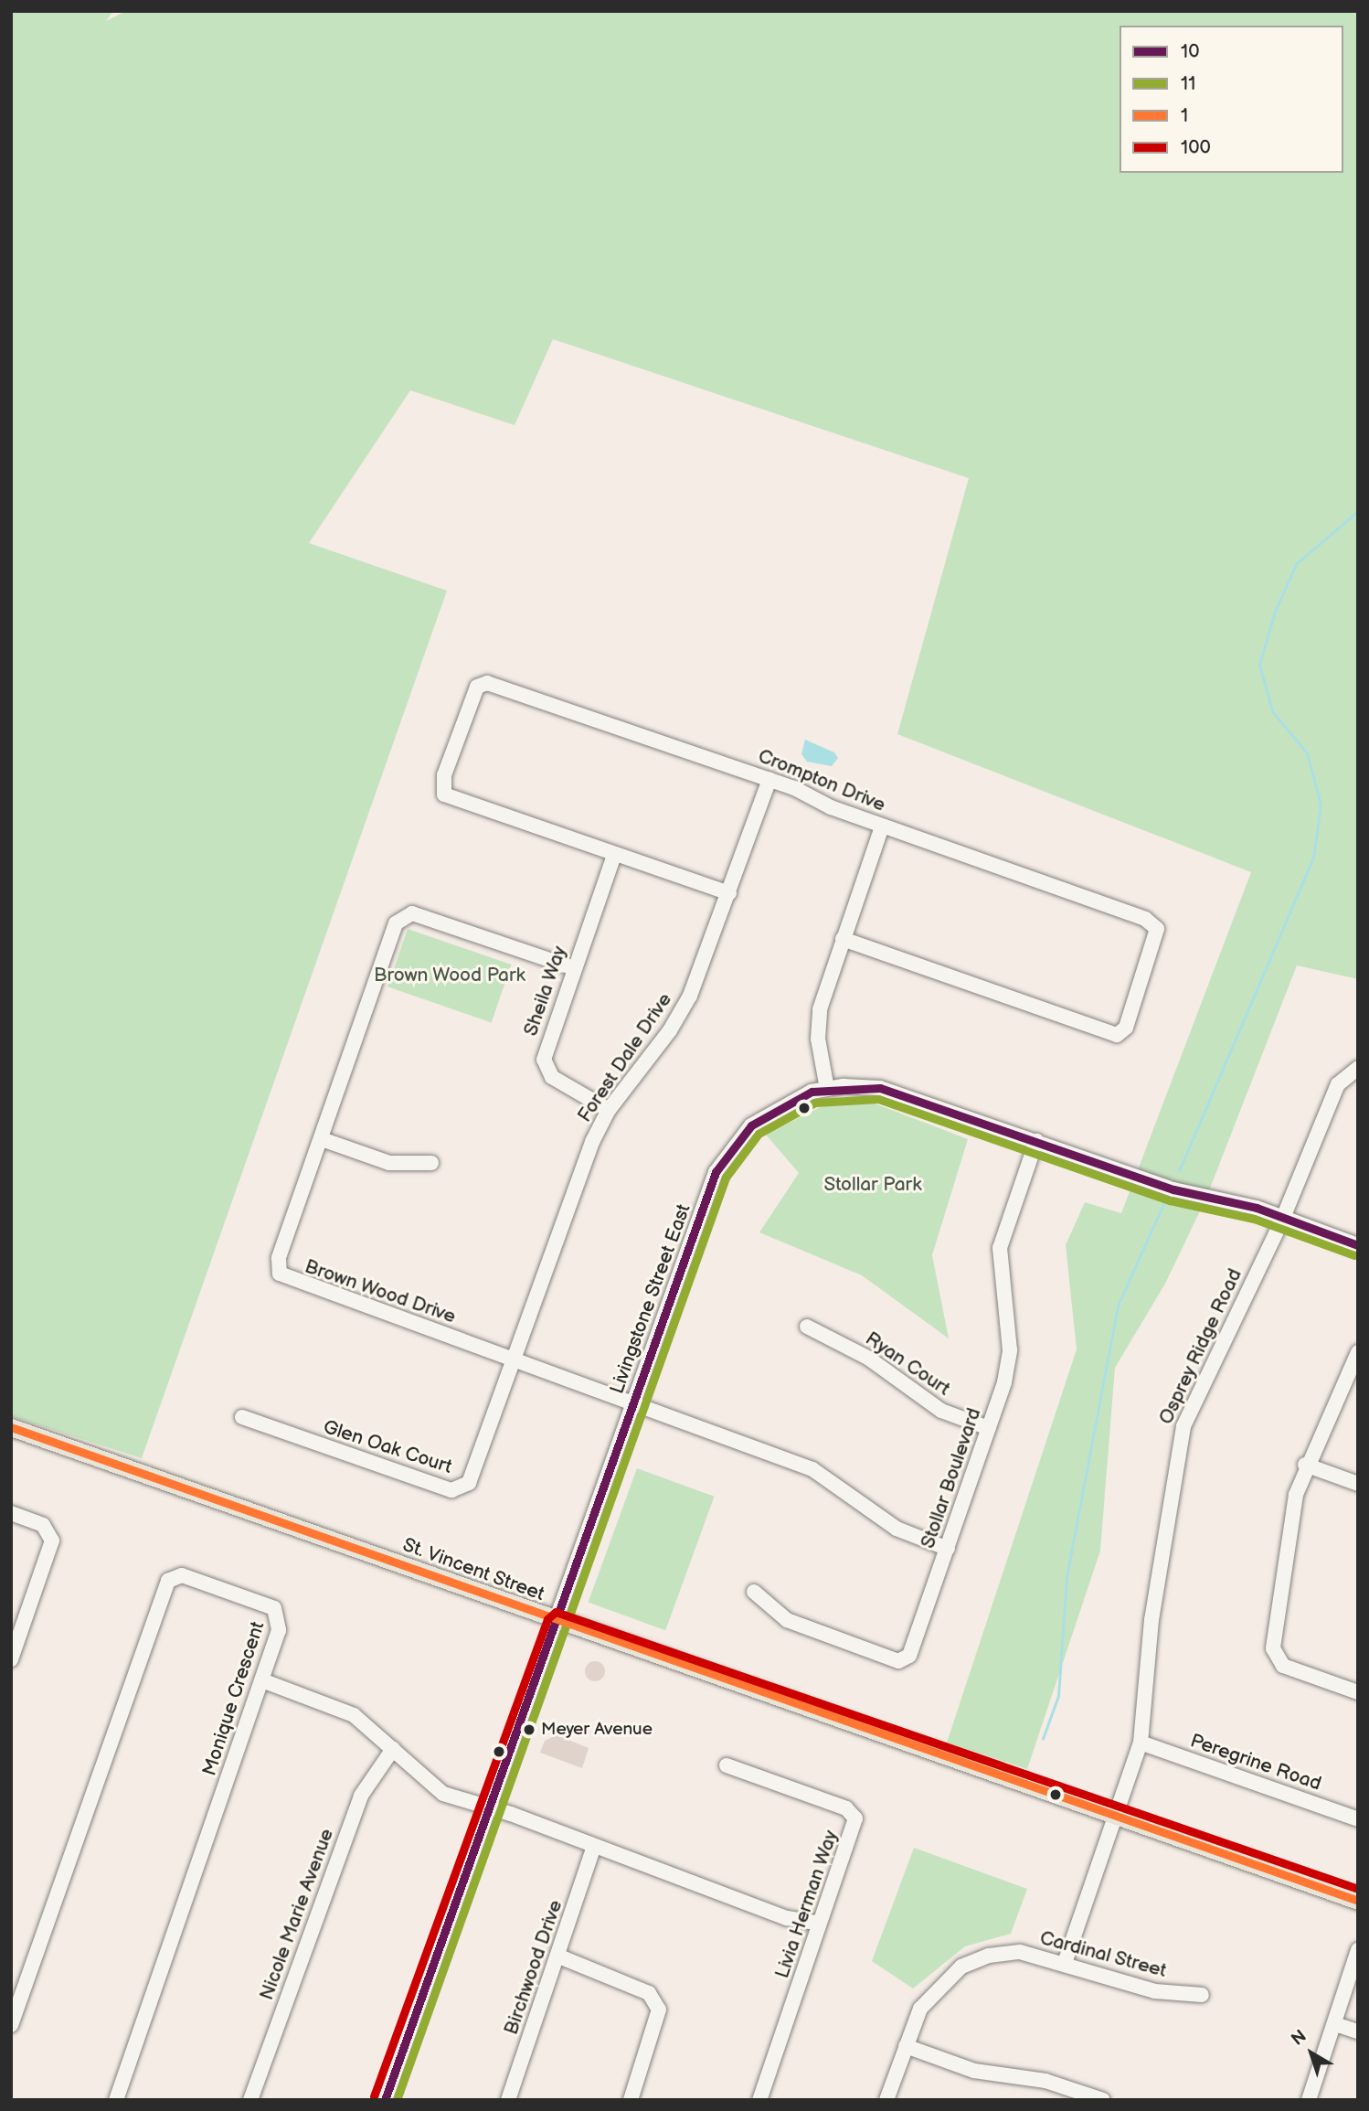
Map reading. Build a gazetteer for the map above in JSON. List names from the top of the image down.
{
  "streets": {
    "main road": ["St. Vincent Street"],
    "street": [
      "Crompton Drive",
      "Sheila Way",
      "Forest Dale Drive",
      "Brown Wood Drive",
      "Livingstone Street East",
      "Osprey Ridge Road",
      "Ryan Court",
      "Glen Oak Court",
      "Stollar Boulevard",
      "Monique Crescent",
      "Peregrine Road",
      "Livia Herman Way",
      "Nicole Marie Avenue",
      "Cardinal Street",
      "Birchwood Drive"
    ]
  },
  "crossings": [
    ["Crompton Drive", "Sheila Way"],
    ["Crompton Drive", "Forest Dale Drive"],
    ["Sheila Way", "Forest Dale Drive"],
    ["Sheila Way", "Brown Wood Drive"],
    ["Forest Dale Drive", "Brown Wood Drive"],
    ["Forest Dale Drive", "Glen Oak Court"],
    ["Brown Wood Drive", "Livingstone Street East"],
    ["Brown Wood Drive", "Glen Oak Court"],
    ["Brown Wood Drive", "Stollar Boulevard"],
    ["Livingstone Street East", "Osprey Ridge Road"],
    ["Livingstone Street East", "Stollar Boulevard"],
    ["Livingstone Street East", "St. Vincent Street"],
    ["Osprey Ridge Road", "St. Vincent Street"],
    ["Osprey Ridge Road", "Peregrine Road"],
    ["Osprey Ridge Road", "Cardinal Street"],
    ["Ryan Court", "Stollar Boulevard"]
  ],
  "parks": ["Brown Wood Park", "Stollar Park"],
  "places": ["Meyer Avenue"],
  "lines": [
    "transit line 10",
    "transit line 11",
    "transit line 1",
    "transit line 100"
  ],
  "legend": [
    "10",
    "11",
    "1",
    "100"
  ],
  "north": "top left"
}
